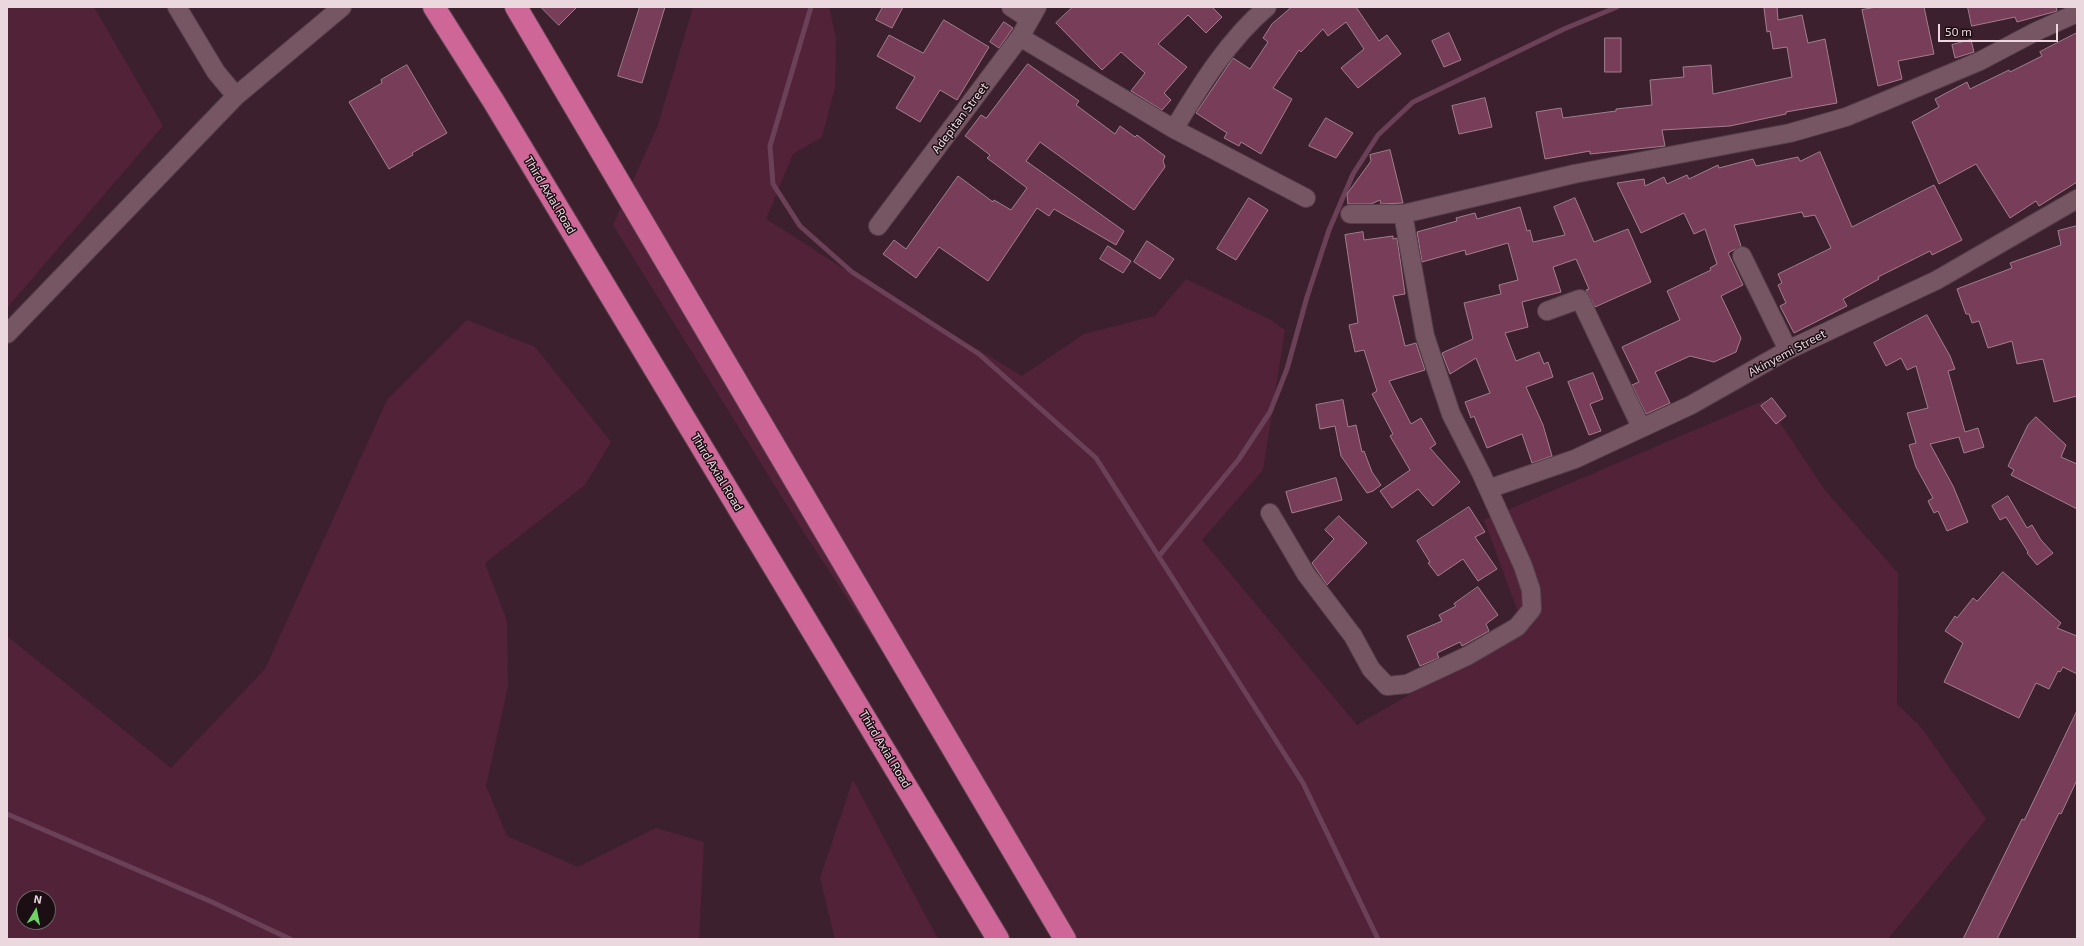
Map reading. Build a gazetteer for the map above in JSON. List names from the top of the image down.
{
  "streets": {
    "highway": ["Third Axial Road"],
    "street": ["Adepitan Street", "Akinyemi Street"]
  },
  "scale_bar": "50 m",
  "north": "top"
}
